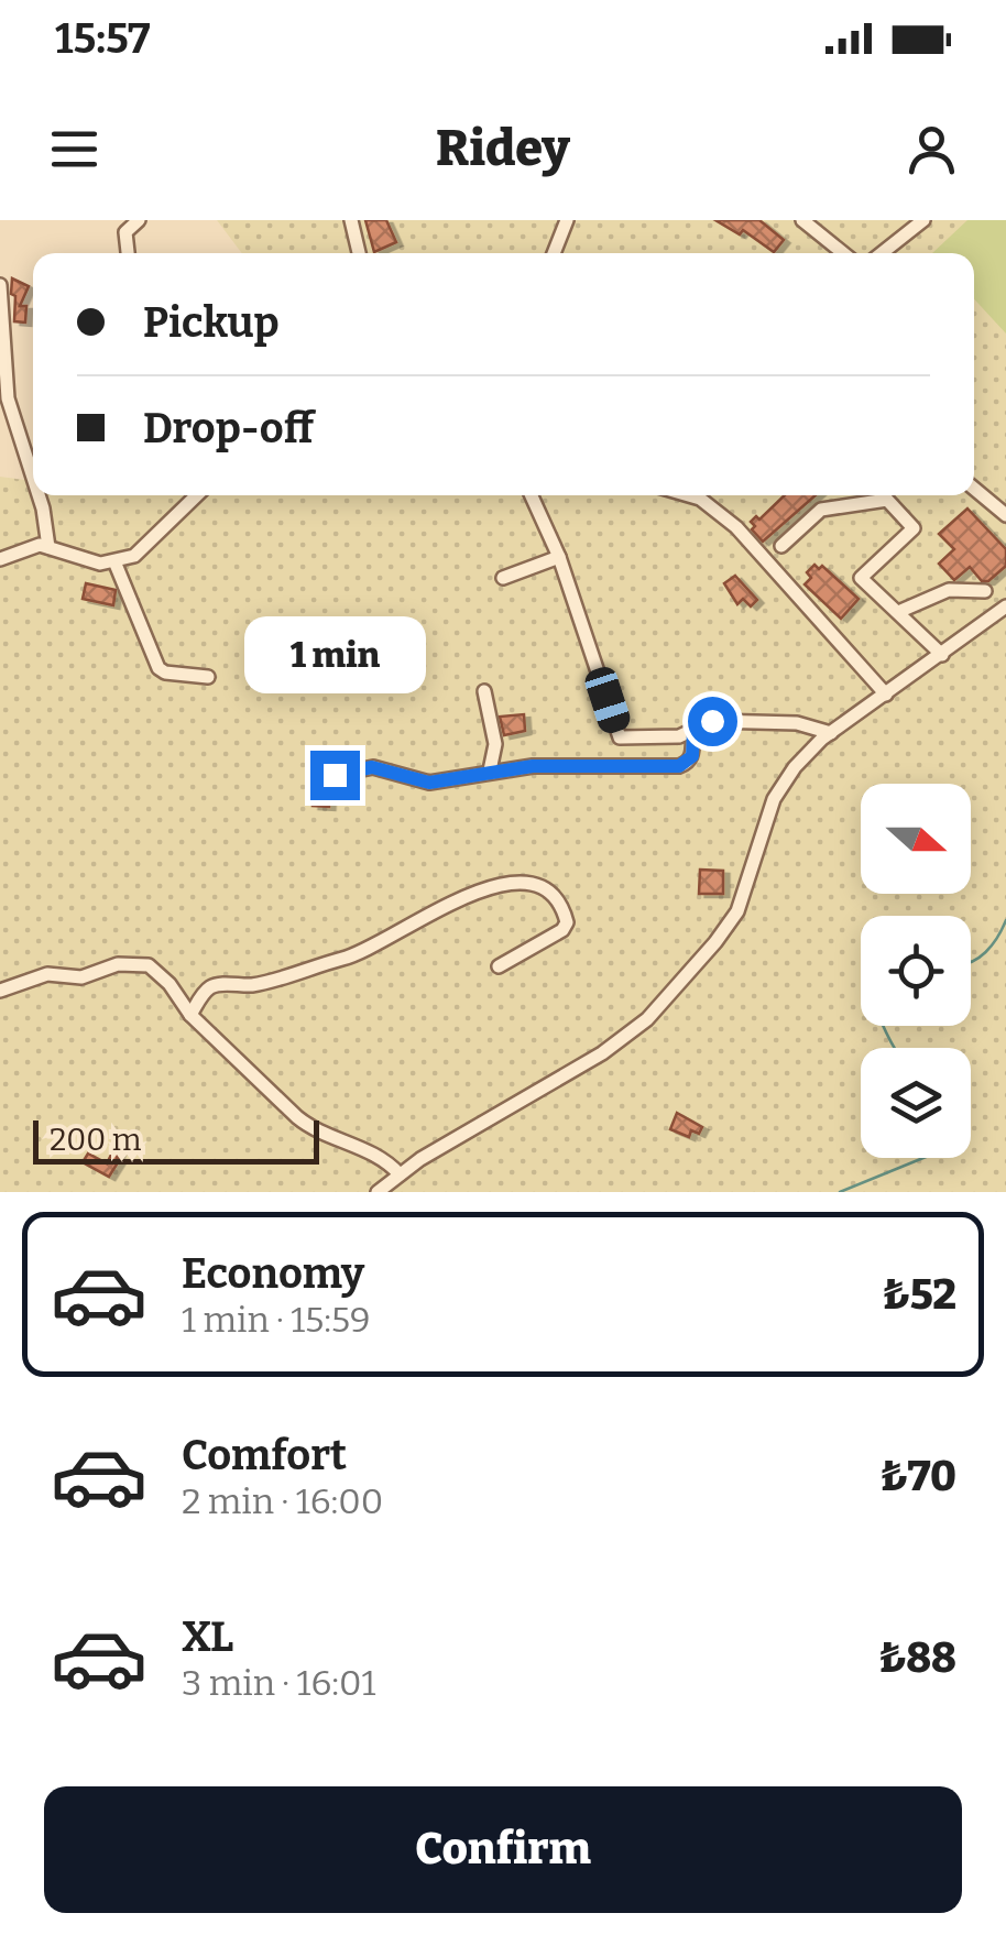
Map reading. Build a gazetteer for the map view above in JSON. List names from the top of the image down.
{
  "scale_bar": "200 m",
  "north": "right",
  "page": {
    "status": "15:57",
    "header": "Ridey",
    "banner": ["Pickup", "Drop-off"],
    "bubble": "1 min",
    "scale": "200 m",
    "list": [
      {
        "name": "Economy",
        "note": "1 min · 15:59",
        "value": "₺52"
      },
      {
        "name": "Comfort",
        "note": "2 min · 16:00",
        "value": "₺70"
      },
      {
        "name": "XL",
        "note": "3 min · 16:01",
        "value": "₺88"
      }
    ],
    "buttons": "Confirm"
  }
}
